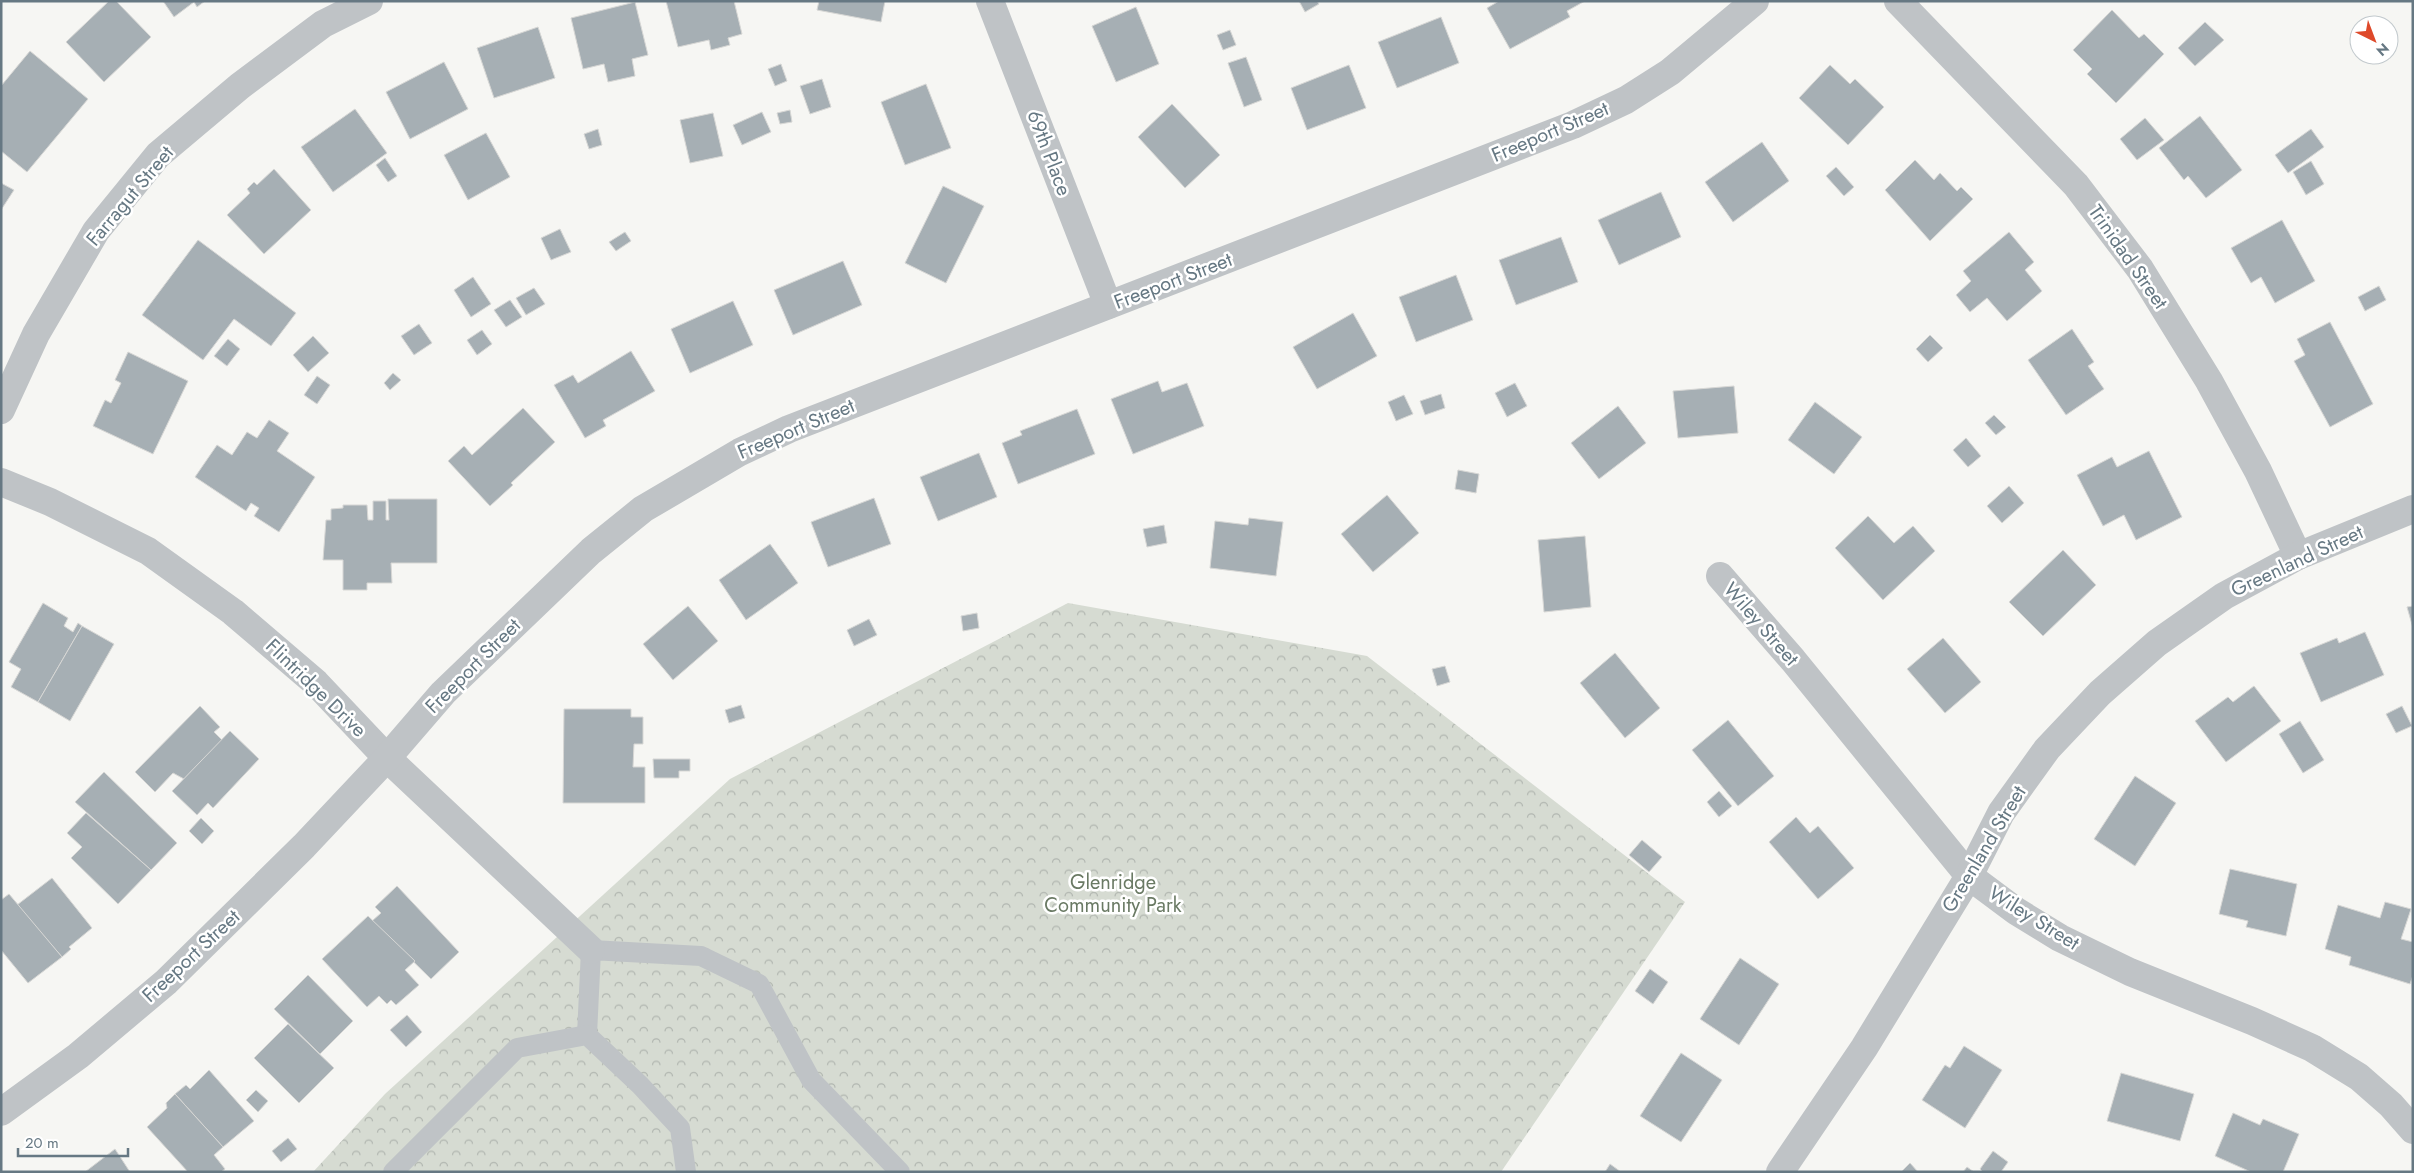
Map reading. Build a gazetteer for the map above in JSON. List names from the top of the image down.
{
  "streets": {
    "street": [
      "Freeport Street",
      "69th Place",
      "Farragut Street",
      "Trinidad Street",
      "Greenland Street",
      "Wiley Street",
      "Flintridge Drive"
    ]
  },
  "crossings": [
    ["Freeport Street", "69th Place"],
    ["Freeport Street", "Flintridge Drive"],
    ["Trinidad Street", "Greenland Street"],
    ["Greenland Street", "Wiley Street"]
  ],
  "parks": ["Glenridge Community Park"],
  "scale_bar": "20 m",
  "north": "bottom right"
}
